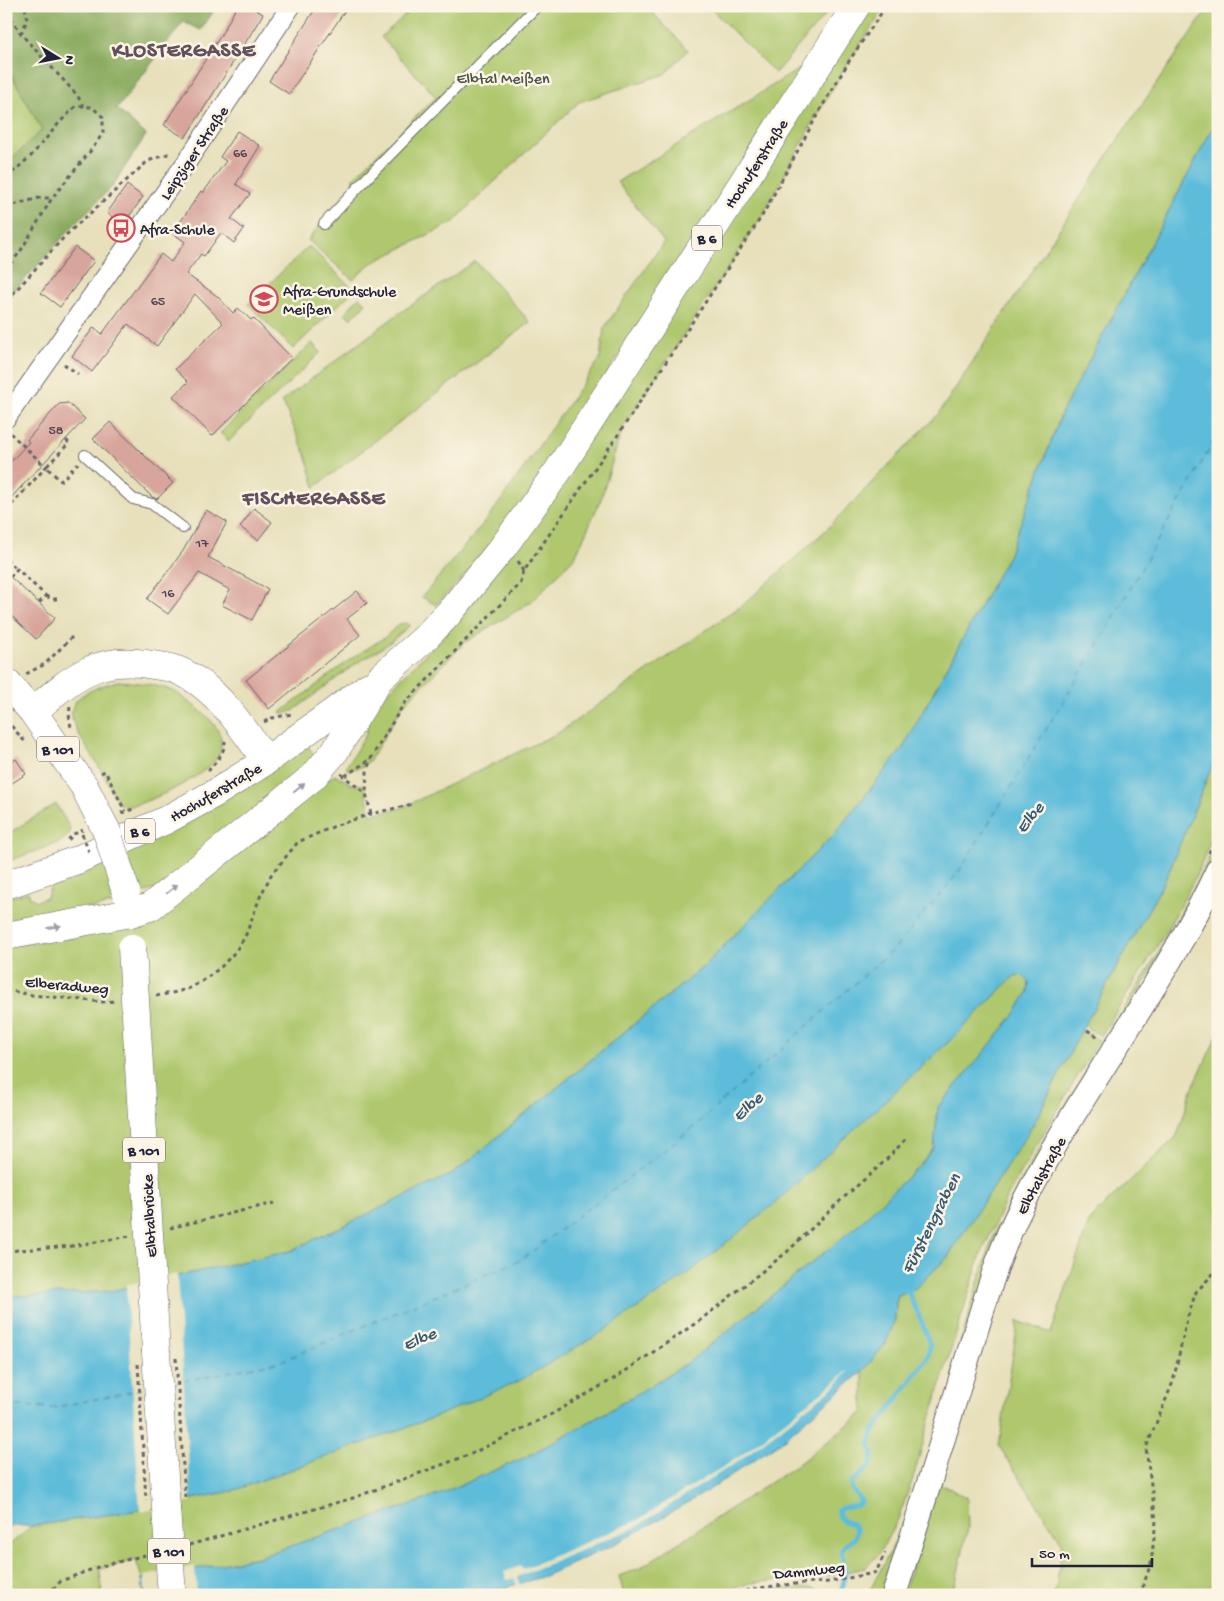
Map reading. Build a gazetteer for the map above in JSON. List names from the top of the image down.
{
  "streets": {
    "main road": [
      "Hochuferstraße",
      "B 6",
      "B 101",
      "Elbtalbrücke"
    ],
    "street": ["Leipziger Straße", "Elbtalstraße"],
    "path": ["Elberadweg", "Dammweg"]
  },
  "crossings": [
    ["B 101", "Elbtalbrücke"]
  ],
  "districts": ["KLOSTERGASSE", "FISCHERGASSE"],
  "water": ["Elbe", "Fürstengraben"],
  "parks": ["Elbtal Meißen"],
  "places": {
    "bus stop": ["Afra-Schule"],
    "school or university": ["Afra-Grundschule Meißen"]
  },
  "house_numbers": [
    "66",
    "65",
    "58",
    "17",
    "16"
  ],
  "scale_bar": "50 m",
  "north": "right"
}
